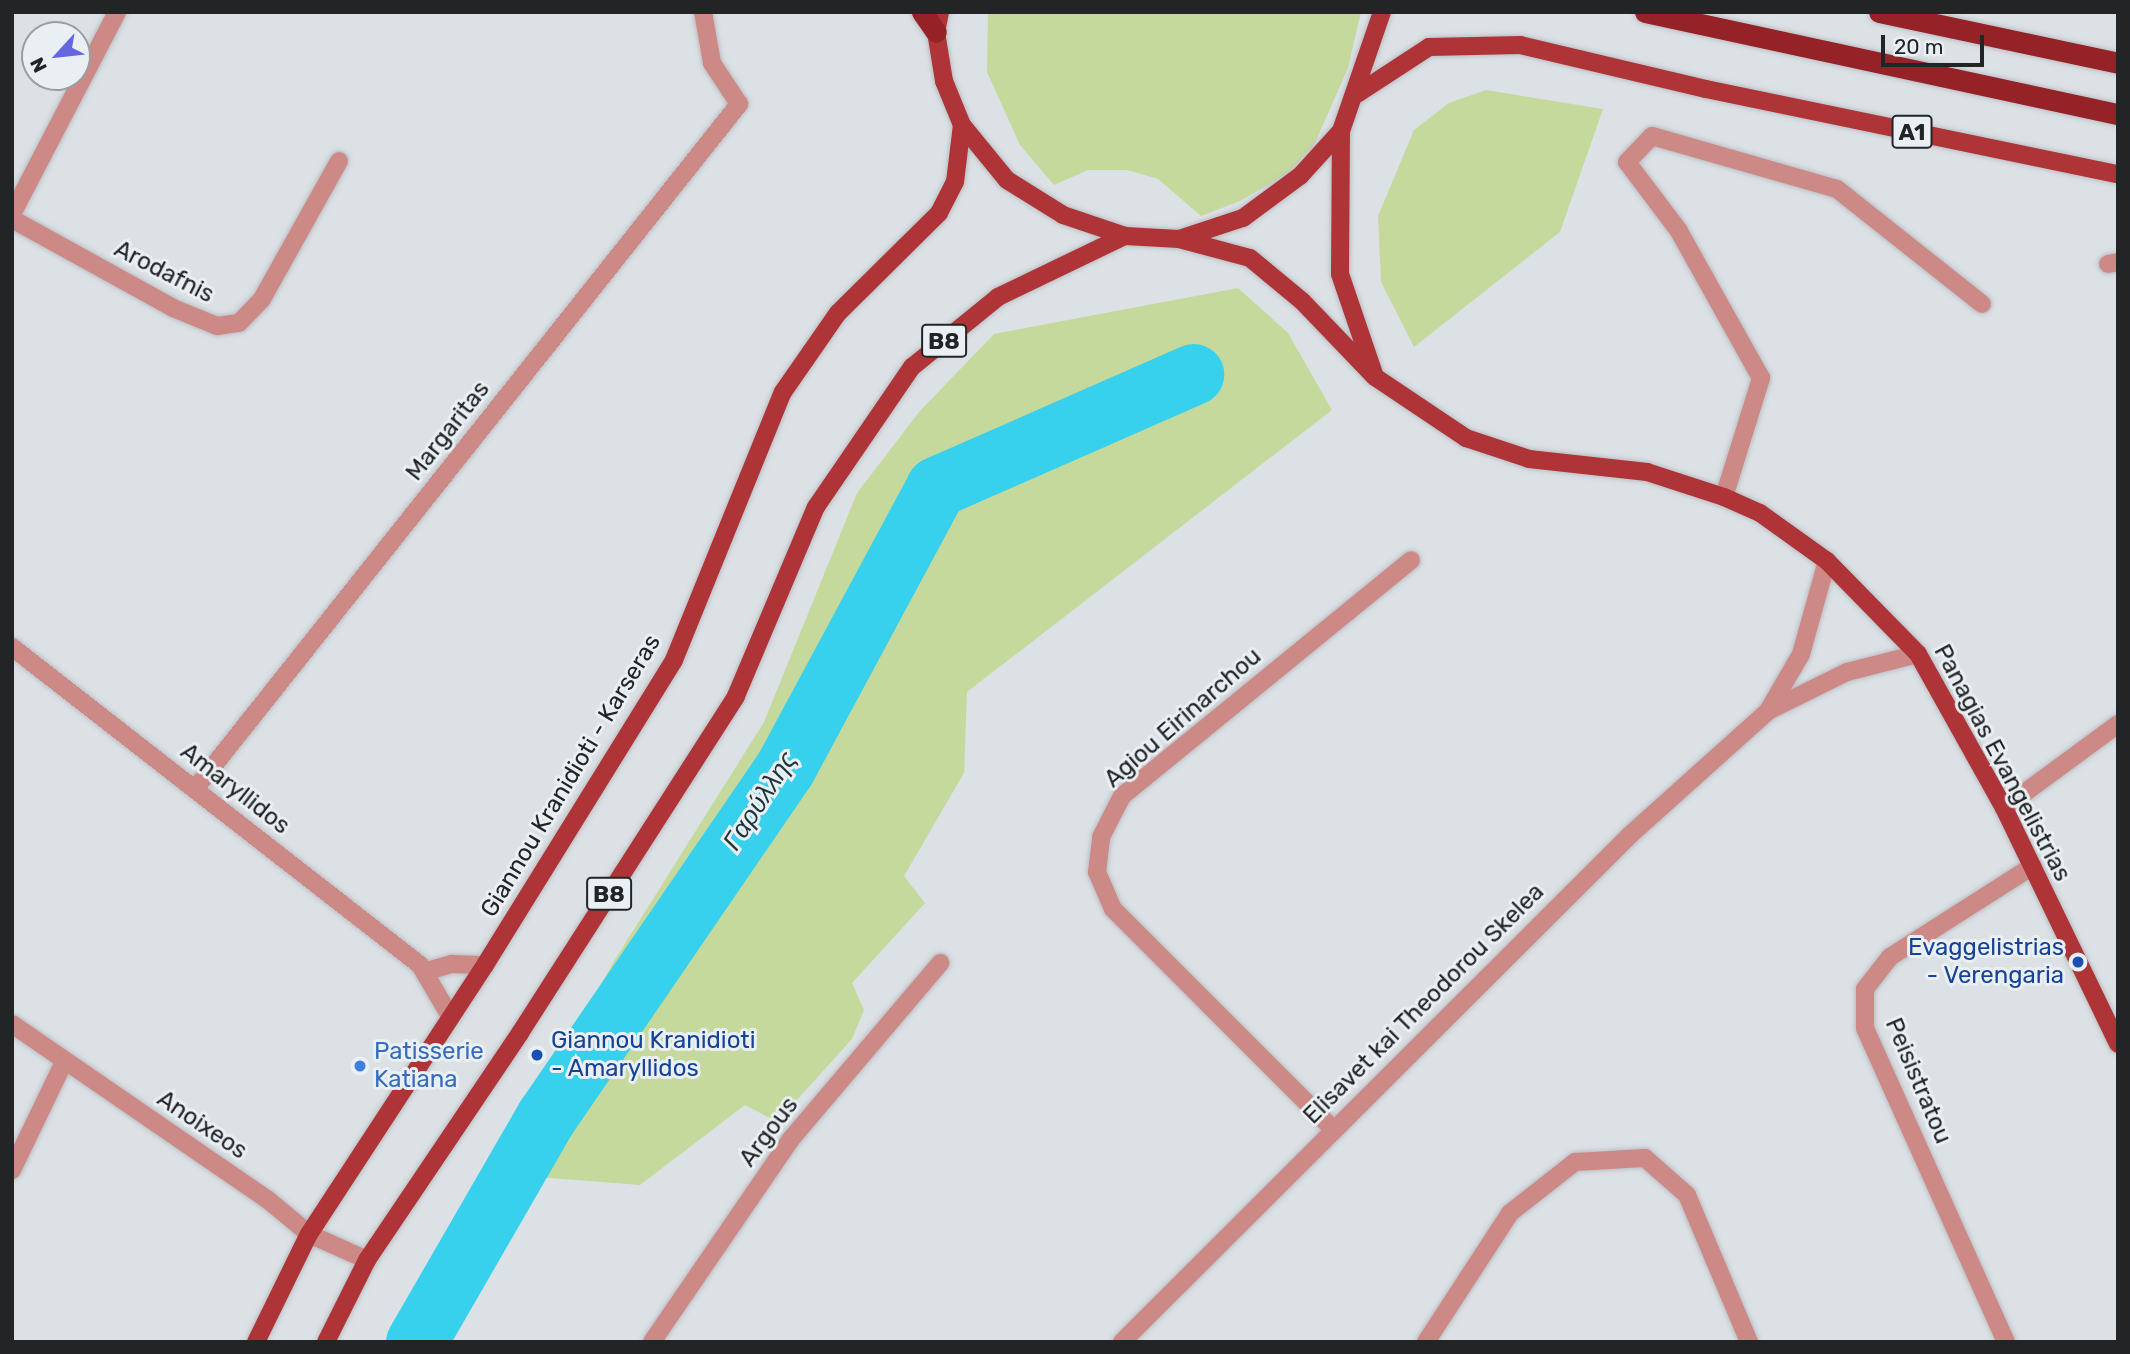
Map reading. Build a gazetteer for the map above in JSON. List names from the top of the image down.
{
  "streets": {
    "main road": [
      "A1",
      "B8",
      "Panagias Evangelistrias",
      "Giannou Kranidioti - Karseras"
    ],
    "street": [
      "Arodafnis",
      "Margaritas",
      "Agiou Eirinarchou",
      "Amaryllidos",
      "Elisavet kai Theodorou Skelea",
      "Peisistratou",
      "Anoixeos",
      "Argous"
    ]
  },
  "crossings": [
    ["A1", "B8"],
    ["B8", "Panagias Evangelistrias"],
    ["B8", "Giannou Kranidioti - Karseras"],
    ["B8", "Anoixeos"],
    ["Margaritas", "Amaryllidos"],
    ["Agiou Eirinarchou", "Elisavet kai Theodorou Skelea"],
    ["Panagias Evangelistrias", "Elisavet kai Theodorou Skelea"],
    ["Panagias Evangelistrias", "Peisistratou"],
    ["Giannou Kranidioti - Karseras", "Amaryllidos"],
    ["Giannou Kranidioti - Karseras", "Anoixeos"]
  ],
  "water": ["Γαρύλλης"],
  "places": ["Evaggelistrias - Verengaria", "Giannou Kranidioti - Amaryllidos", "Patisserie Katiana"],
  "scale_bar": "20 m",
  "north": "bottom left"
}
